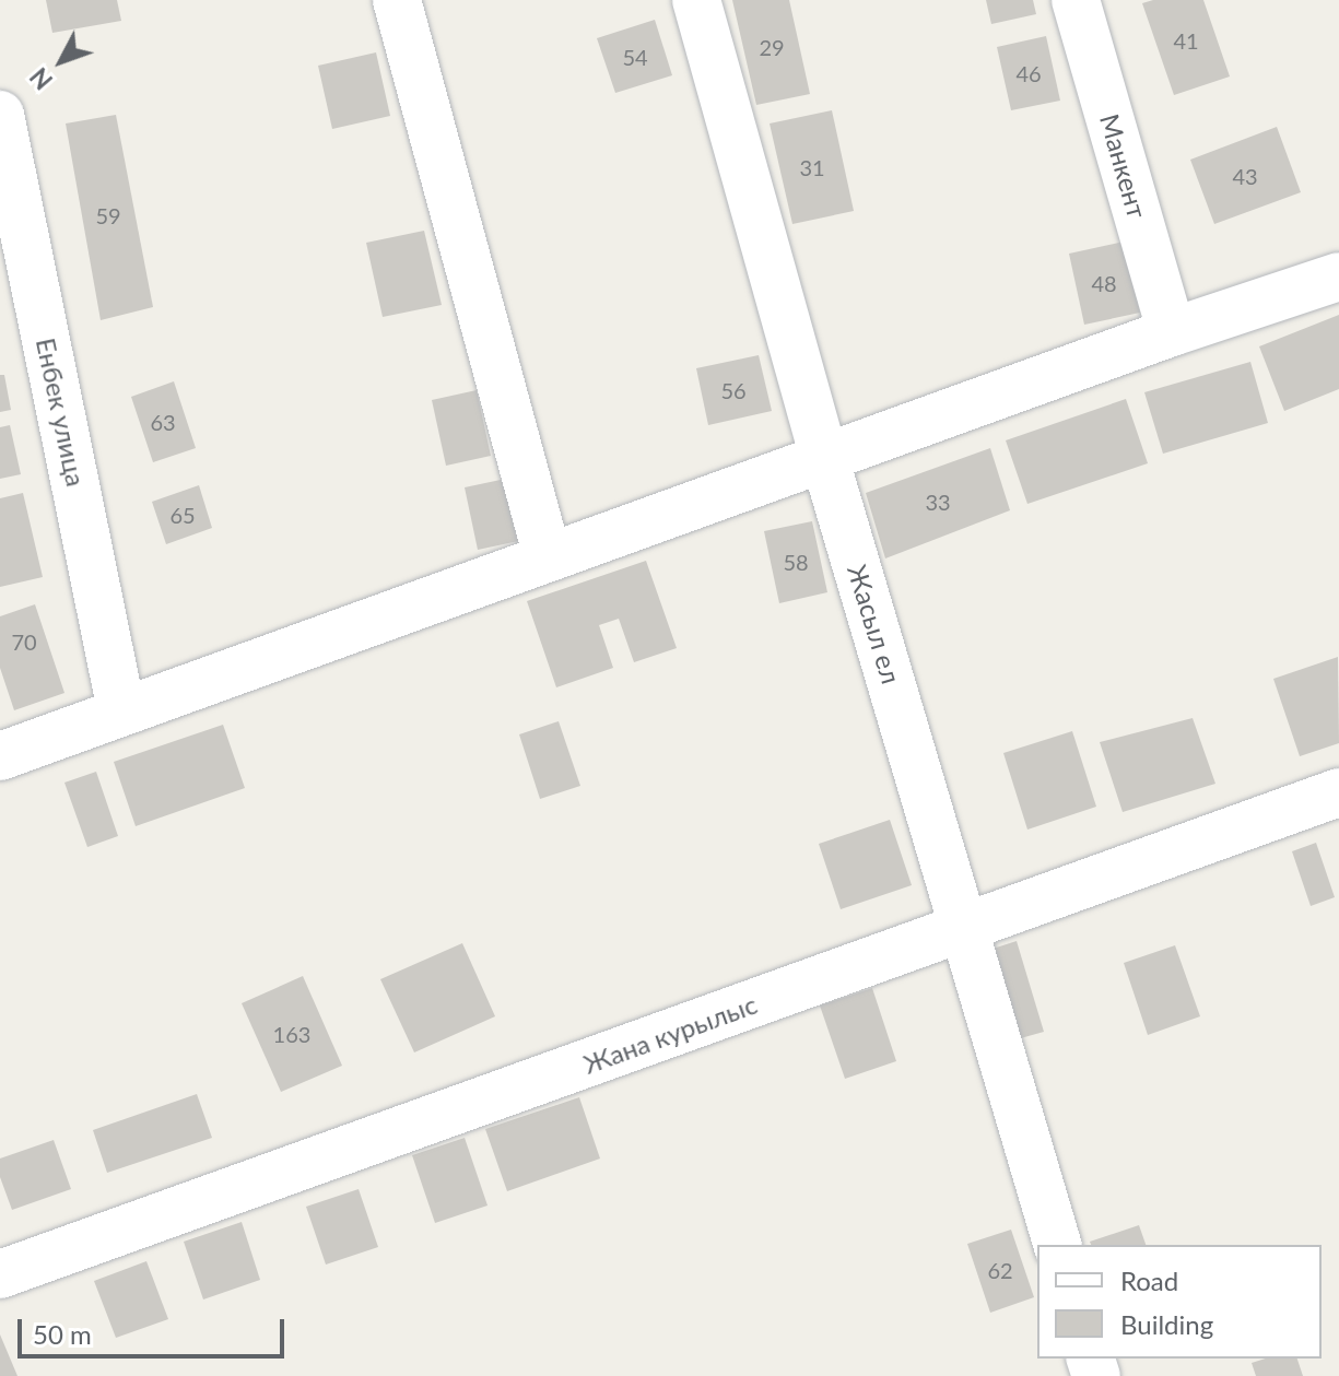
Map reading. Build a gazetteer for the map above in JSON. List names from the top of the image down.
{
  "streets": {
    "street": [
      "Манкент",
      "Енбек улица",
      "Жасыл ел",
      "Жана курылыс"
    ]
  },
  "crossings": [
    ["Жасыл ел", "Жана курылыс"]
  ],
  "house_numbers": [
    "41",
    "29",
    "54",
    "46",
    "31",
    "43",
    "59",
    "48",
    "56",
    "63",
    "33",
    "65",
    "58",
    "70",
    "163",
    "62"
  ],
  "legend": ["Road", "Building"],
  "scale_bar": "50 m",
  "north": "bottom left"
}
